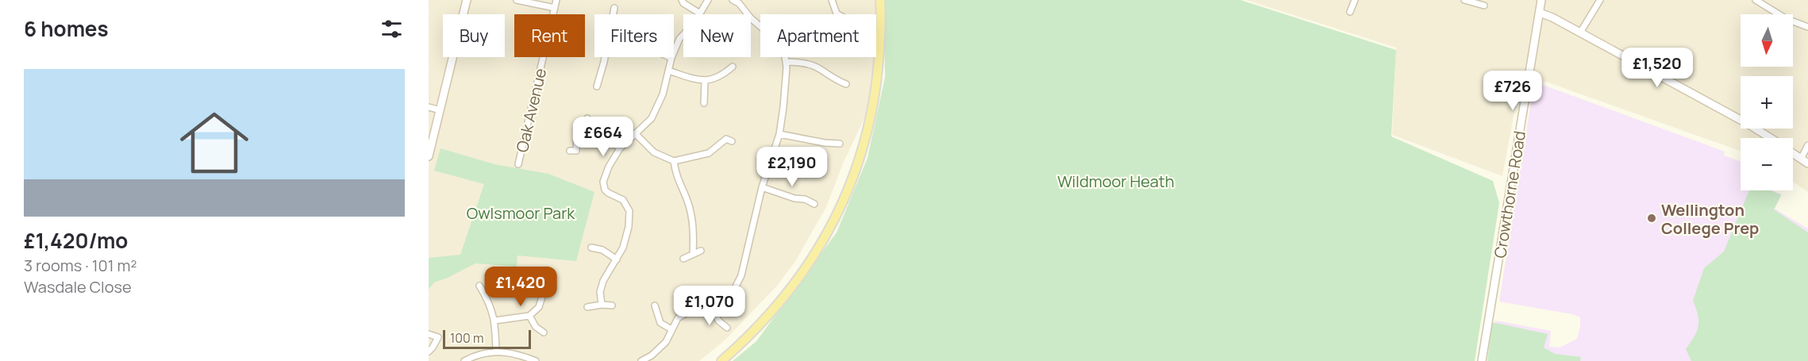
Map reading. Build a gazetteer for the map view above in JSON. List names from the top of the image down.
{
  "streets": {
    "street": ["Oak Avenue", "Crowthorne Road"]
  },
  "parks": ["Wildmoor Heath", "Owlsmoor Park"],
  "places": ["Wellington College Prep"],
  "scale_bar": "100 m",
  "north": "bottom",
  "page": {
    "heading": "6 homes",
    "map_buttons": ["+", "−"],
    "chip": [
      "Buy",
      "Rent",
      "Filters",
      "New",
      "Apartment"
    ],
    "price": [
      "£1,520",
      "£726",
      "£664",
      "£2,190",
      "£1,420",
      "£1,070"
    ],
    "list": [
      {
        "name": "£1,420/mo",
        "note": "3 rooms · 101 m² · Wasdale Close"
      }
    ],
    "scale": "100 m"
  }
}
